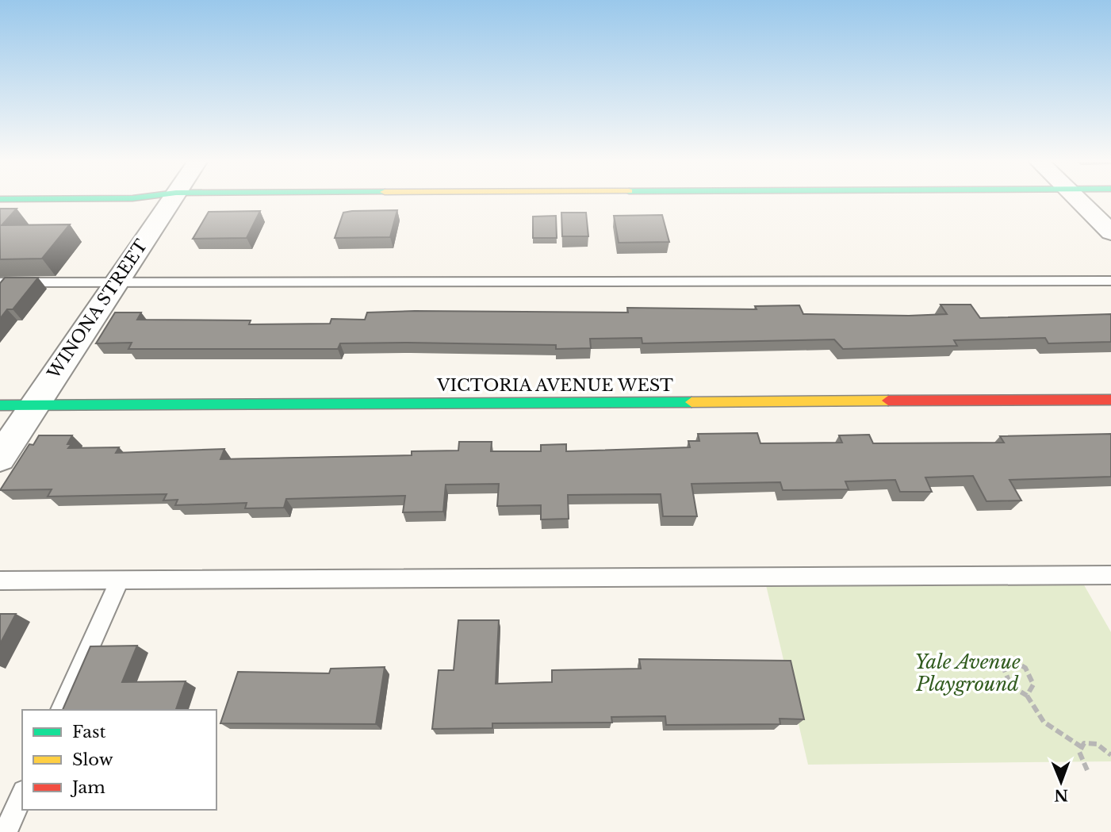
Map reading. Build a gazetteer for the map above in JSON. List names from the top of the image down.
{
  "streets": {
    "main road": ["VICTORIA AVENUE WEST"],
    "street": ["WINONA STREET"]
  },
  "crossings": [
    ["WINONA STREET", "VICTORIA AVENUE WEST"]
  ],
  "parks": ["Yale Avenue Playground"],
  "legend": ["Fast", "Slow", "Jam"],
  "north": "bottom"
}
